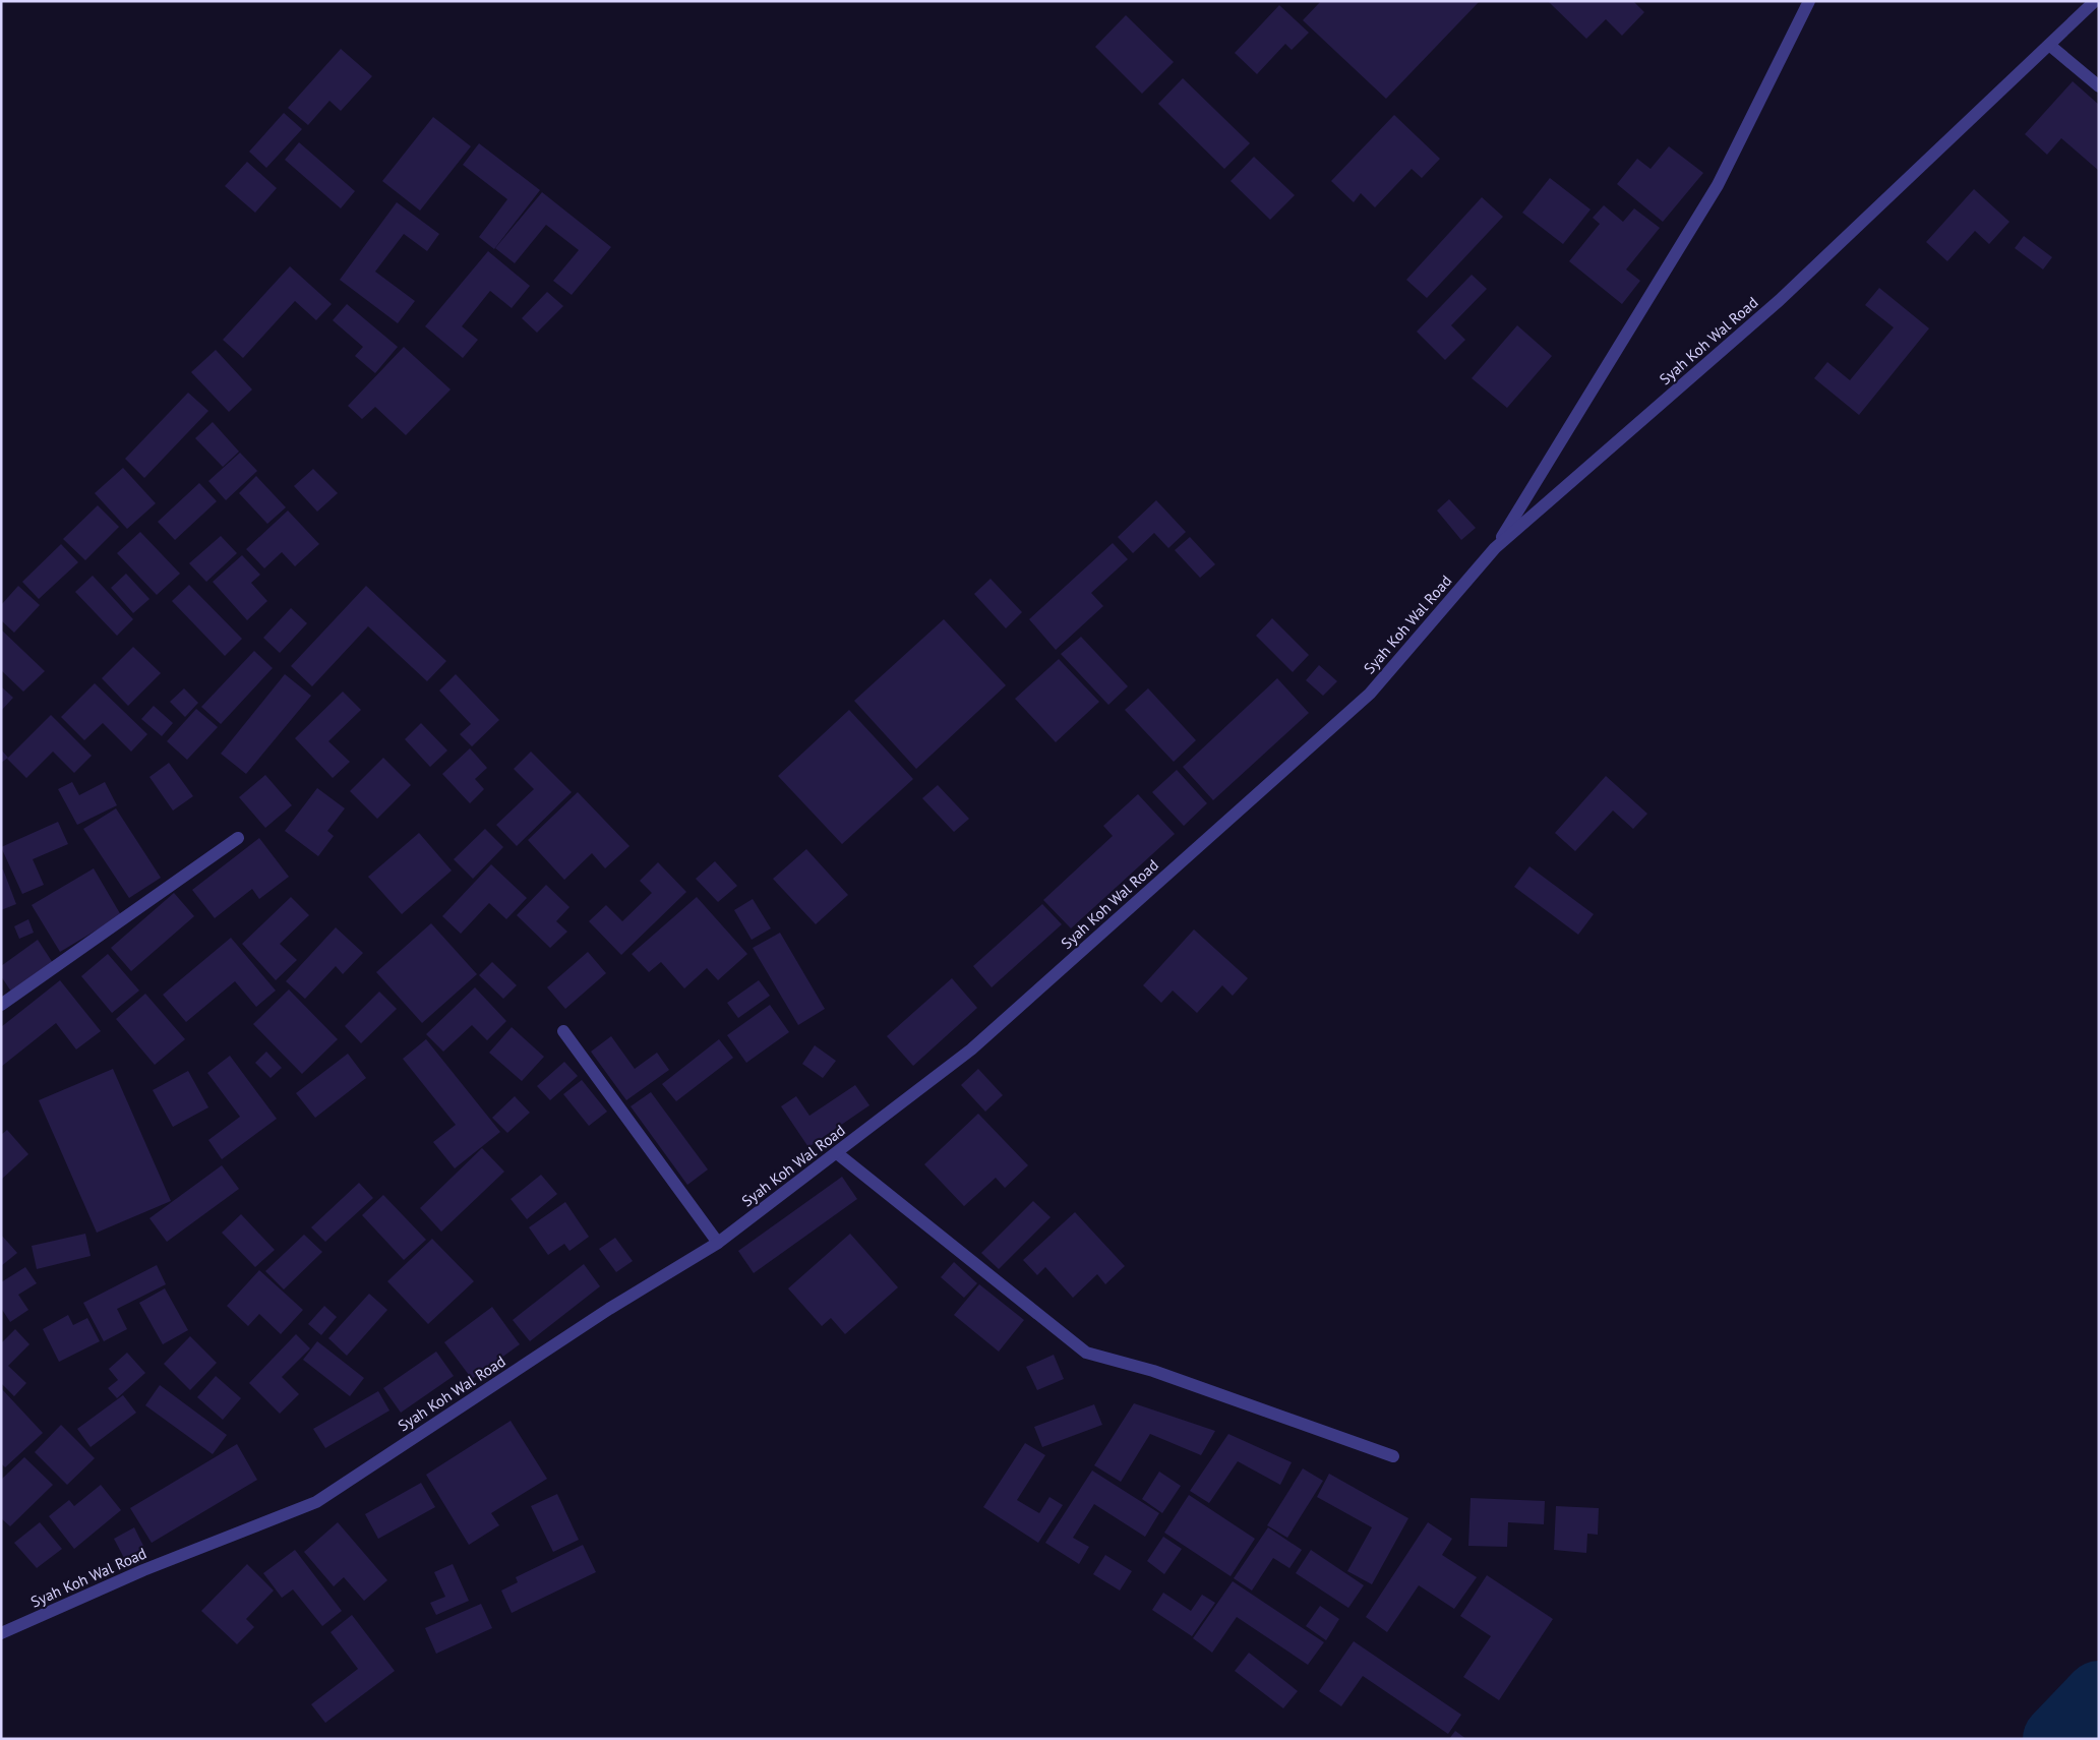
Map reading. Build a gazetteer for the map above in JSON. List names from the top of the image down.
{
  "streets": {
    "street": ["Syah Koh Wal Road"]
  }
}
